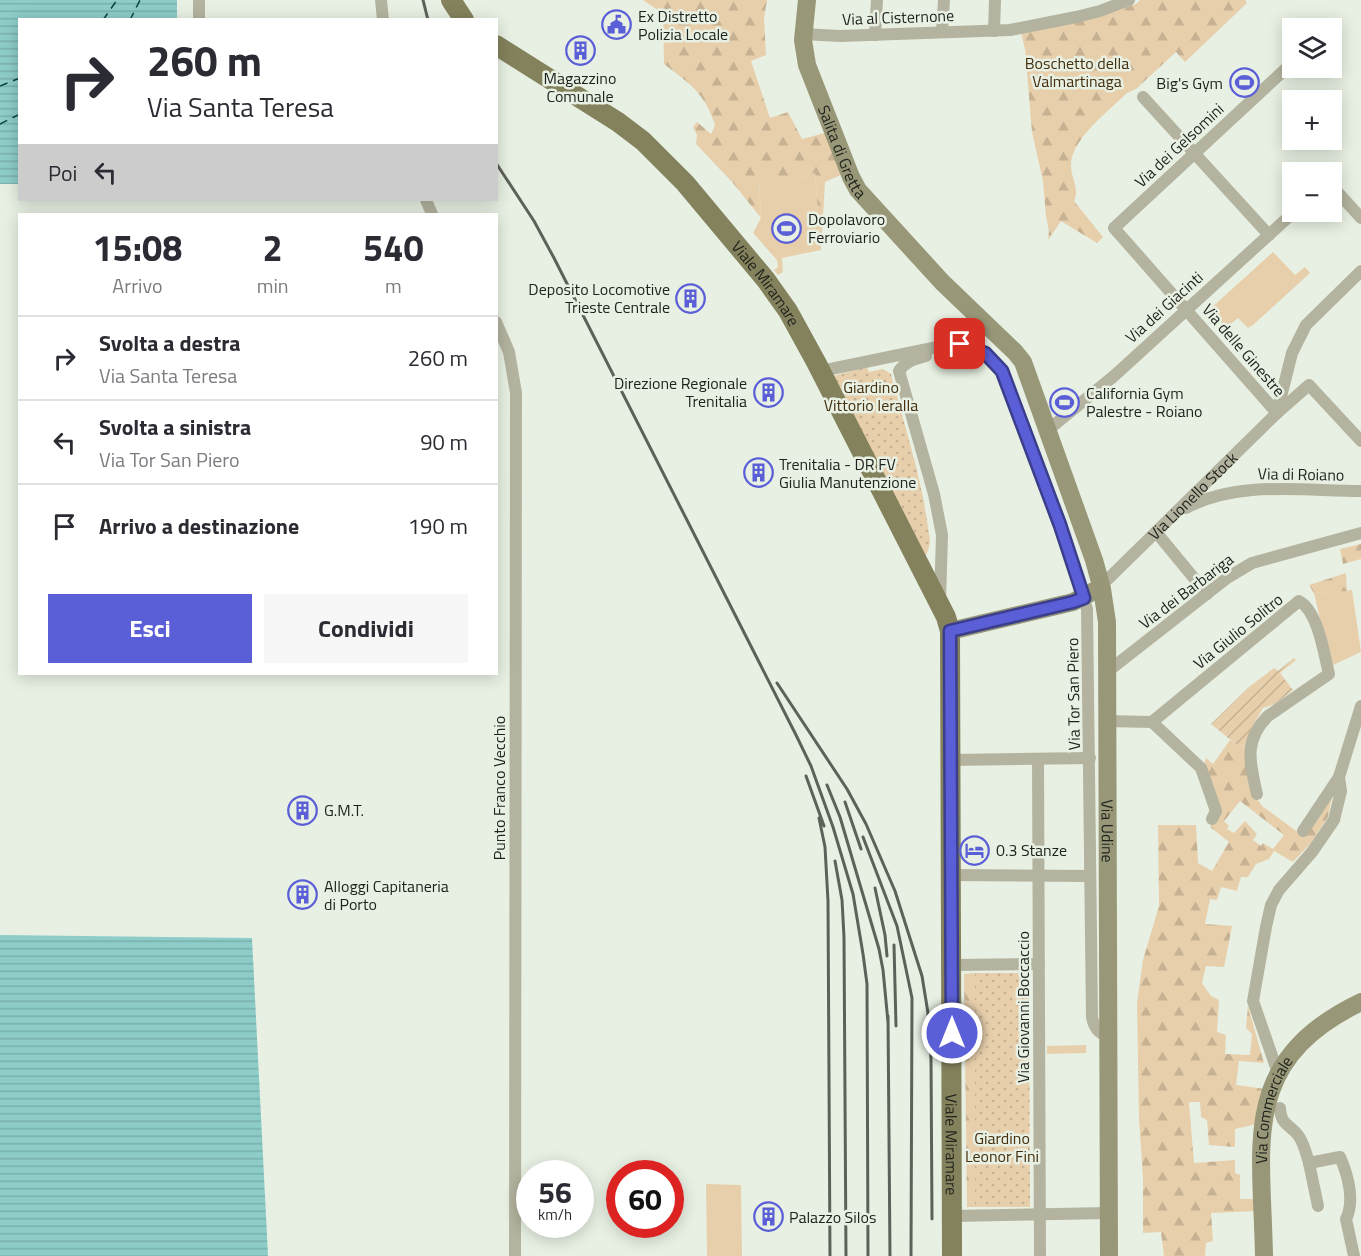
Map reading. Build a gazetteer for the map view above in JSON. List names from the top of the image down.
{
  "streets": {
    "main road": [
      "Salita di Gretta",
      "Viale Miramare",
      "Via Udine",
      "Via Commerciale"
    ],
    "street": [
      "Via al Cisternone",
      "Via dei Gelsomini",
      "Via dei Giacinti",
      "Via delle Ginestre",
      "Via di Roiano",
      "Via Lionello Stock",
      "Via dei Barbariga",
      "Via Giulio Solitro",
      "Via Tor San Piero",
      "Punto Franco Vecchio",
      "Via Giovanni Boccaccio"
    ]
  },
  "crossings": [
    ["Via al Cisternone", "Salita di Gretta"],
    ["Via dei Gelsomini", "Via delle Ginestre"],
    ["Salita di Gretta", "Via dei Giacinti"],
    ["Salita di Gretta", "Via Udine"],
    ["Viale Miramare", "Via Tor San Piero"],
    ["Via dei Giacinti", "Via delle Ginestre"],
    ["Via dei Giacinti", "Via Tor San Piero"],
    ["Via dei Giacinti", "Via Udine"],
    ["Via delle Ginestre", "Via Lionello Stock"],
    ["Via di Roiano", "Via Lionello Stock"],
    ["Via Lionello Stock", "Via Tor San Piero"],
    ["Via dei Barbariga", "Via Udine"],
    ["Via Tor San Piero", "Via Udine"]
  ],
  "parks": ["Boschetto della Valmartinaga", "Giardino Vittorio Ieralla", "Giardino Leonor Fini"],
  "places": {
    "public building": ["Ex Distretto Polizia Locale"],
    "building": [
      "Magazzino Comunale",
      "Deposito Locomotive Trieste Centrale",
      "Direzione Regionale Trenitalia",
      "Trenitalia - DR FV Giulia Manutenzione",
      "G.M.T.",
      "Alloggi Capitaneria di Porto",
      "Palazzo Silos"
    ],
    "sports": ["Big's Gym", "Dopolavoro Ferroviario", "California Gym Palestre - Roiano"],
    "hotel": ["0.3 Stanze"]
  },
  "page": {
    "map_buttons": ["+", "−"],
    "turn": ["260 m", "Via Santa Teresa"],
    "then": "Poi",
    "eta": [
      "15:08",
      "Arrivo",
      "2",
      "min",
      "540",
      "m"
    ],
    "list": [
      {
        "name": "Svolta a destra",
        "note": "Via Santa Teresa",
        "value": "260 m"
      },
      {
        "name": "Svolta a sinistra",
        "note": "Via Tor San Piero",
        "value": "90 m"
      },
      {
        "name": "Arrivo a destinazione",
        "value": "190 m"
      }
    ],
    "buttons": ["Esci", "Condividi"],
    "speed": "56 km/h",
    "limit": "60"
  }
}
